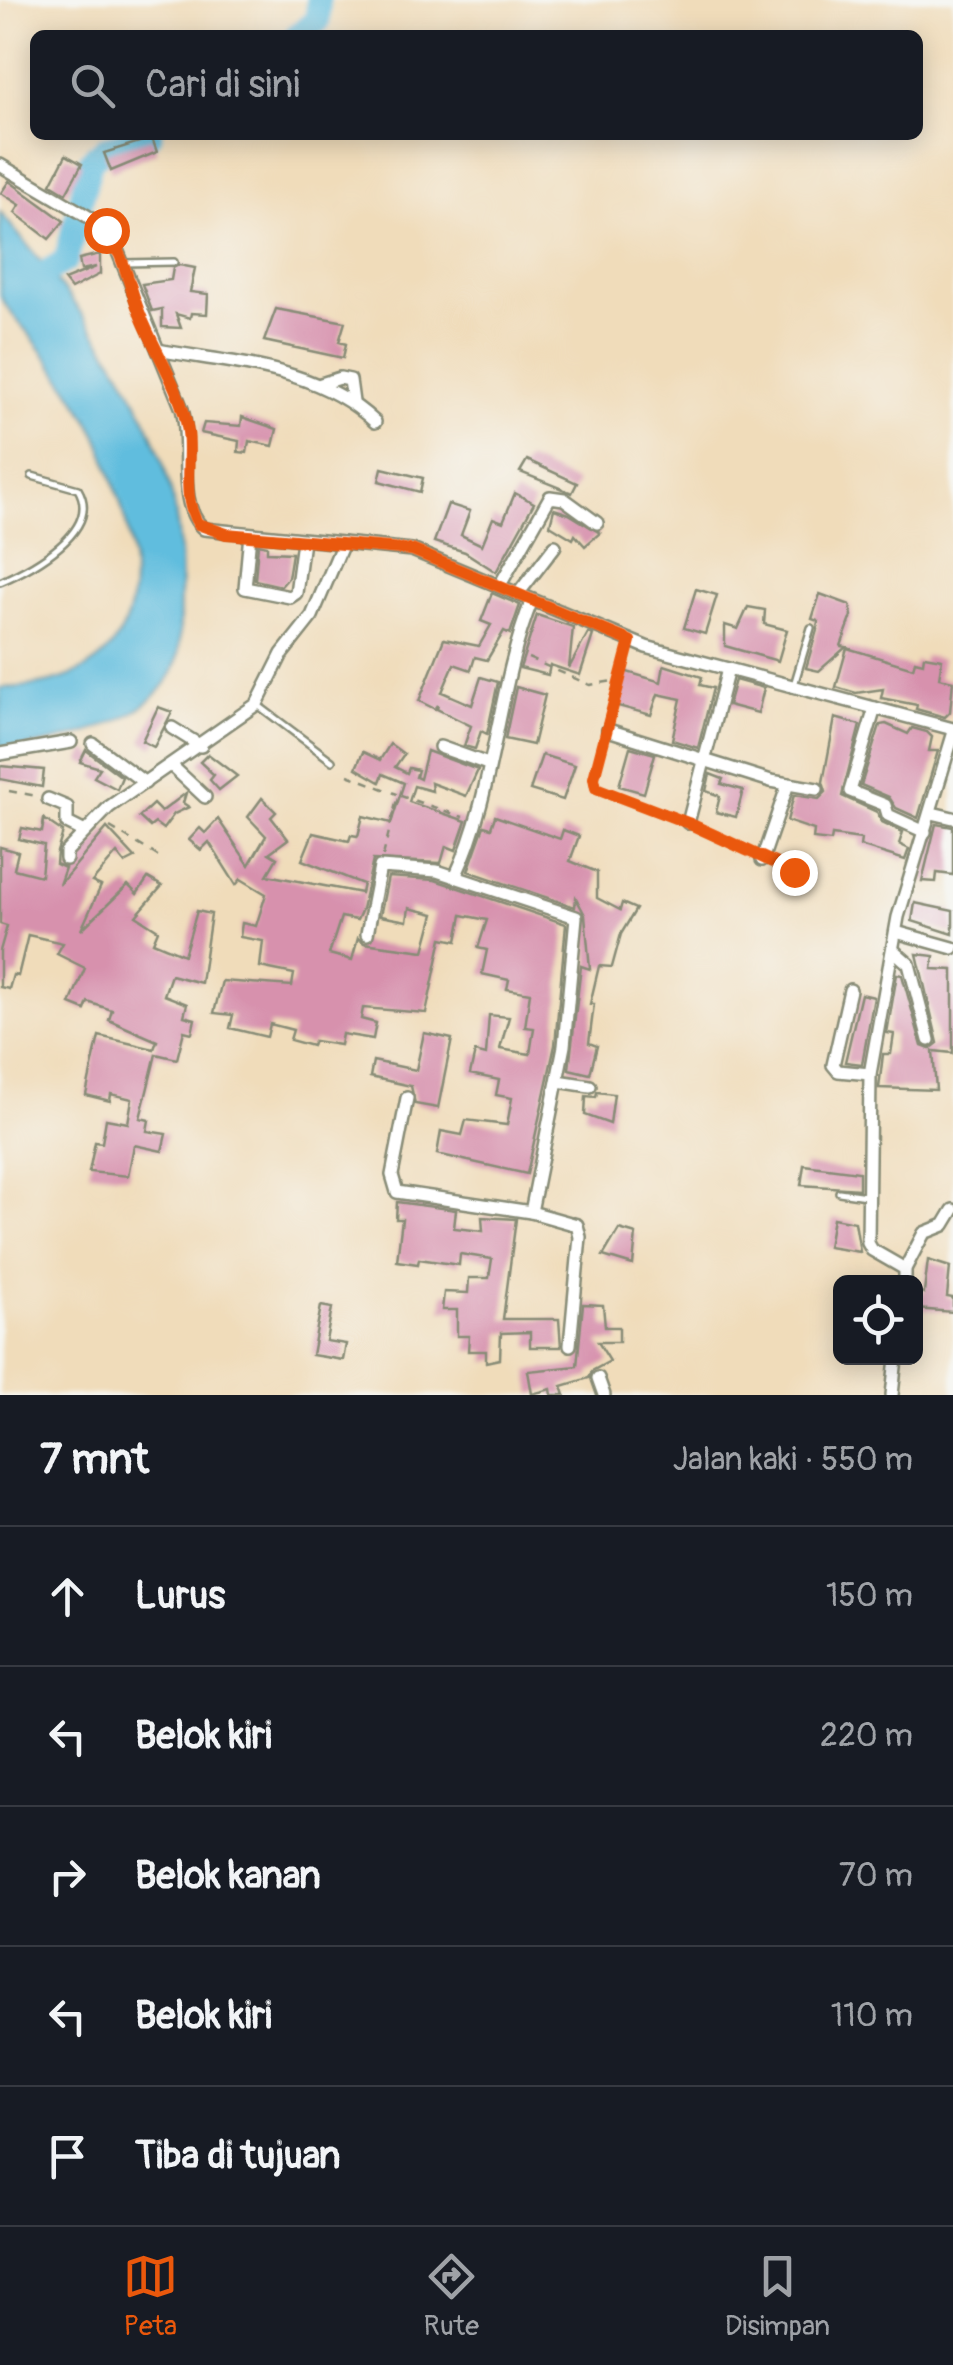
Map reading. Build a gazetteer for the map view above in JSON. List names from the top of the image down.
{
  "page": {
    "search": "Cari di sini",
    "heading": ["7 mnt", "Jalan kaki · 550 m"],
    "list": [
      ["Lurus", "150 m"],
      ["Belok kiri", "220 m"],
      ["Belok kanan", "70 m"],
      ["Belok kiri", "110 m"],
      "Tiba di tujuan"
    ],
    "nav": ["Peta", "Rute", "Disimpan"]
  }
}
